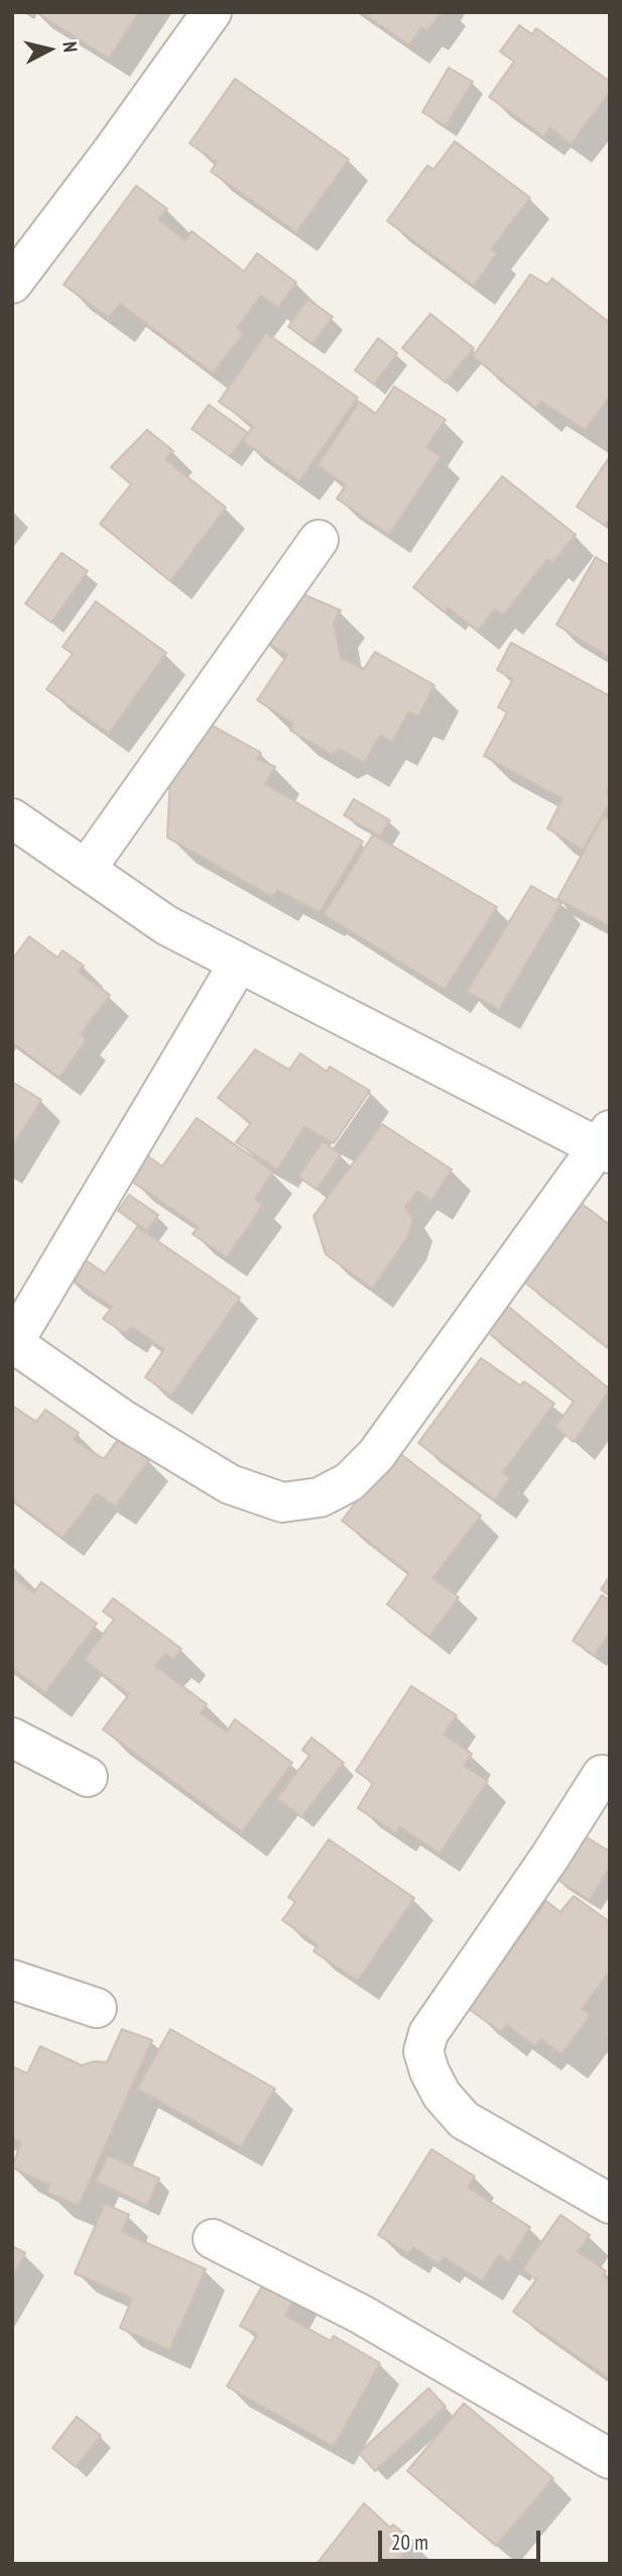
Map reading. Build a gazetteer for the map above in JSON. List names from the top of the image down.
{
  "scale_bar": "20 m",
  "north": "right"
}
